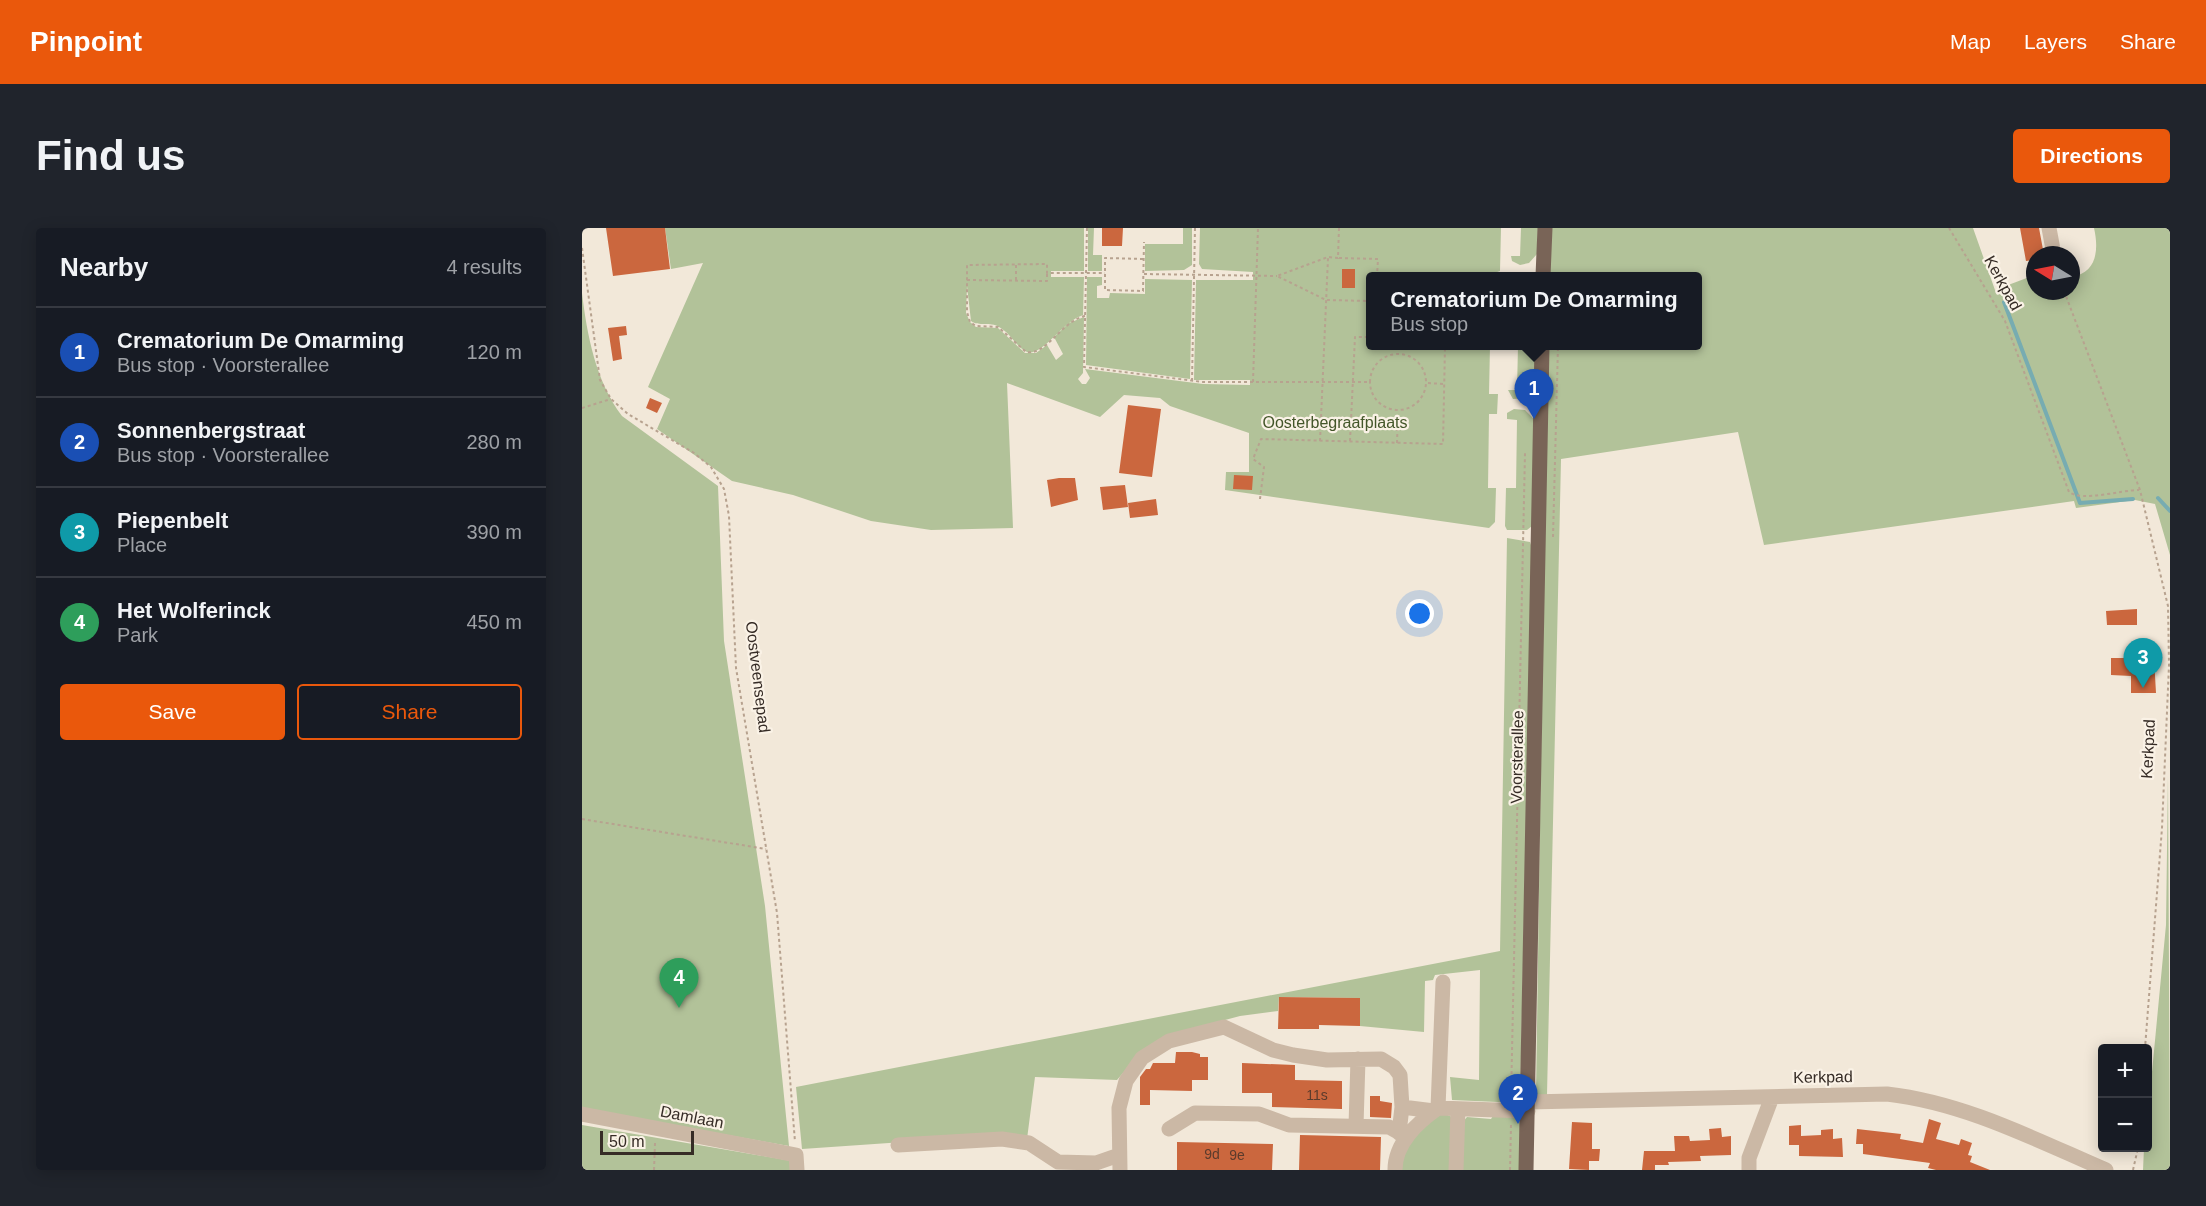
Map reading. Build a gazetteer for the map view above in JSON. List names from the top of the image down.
{
  "streets": {
    "main road": ["Voorsterallee"],
    "street": ["Kerkpad", "Damlaan"],
    "path": ["Oostveensepad"]
  },
  "crossings": [
    ["Kerkpad", "Voorsterallee"],
    ["Oostveensepad", "Damlaan"]
  ],
  "parks": ["Oosterbegraafplaats"],
  "house_numbers": ["11s", "9d", "9e"],
  "scale_bar": "50 m",
  "north": "left",
  "page": {
    "header": "Pinpoint",
    "nav": ["Map", "Layers", "Share"],
    "buttons": [
      "Directions",
      ["Save", "Share"]
    ],
    "title": "Find us",
    "heading": ["Nearby", "4 results"],
    "popup": ["Crematorium De Omarming", "Bus stop"],
    "list": [
      {
        "mark": "1",
        "name": "Crematorium De Omarming",
        "note": "Bus stop · Voorsterallee",
        "value": "120 m"
      },
      {
        "mark": "2",
        "name": "Sonnenbergstraat",
        "note": "Bus stop · Voorsterallee",
        "value": "280 m"
      },
      {
        "mark": "3",
        "name": "Piepenbelt",
        "note": "Place",
        "value": "390 m"
      },
      {
        "mark": "4",
        "name": "Het Wolferinck",
        "note": "Park",
        "value": "450 m"
      }
    ],
    "pins": [
      "1",
      "3",
      "4",
      "2"
    ],
    "map_buttons": ["+", "−"],
    "scale": "50 m"
  }
}
